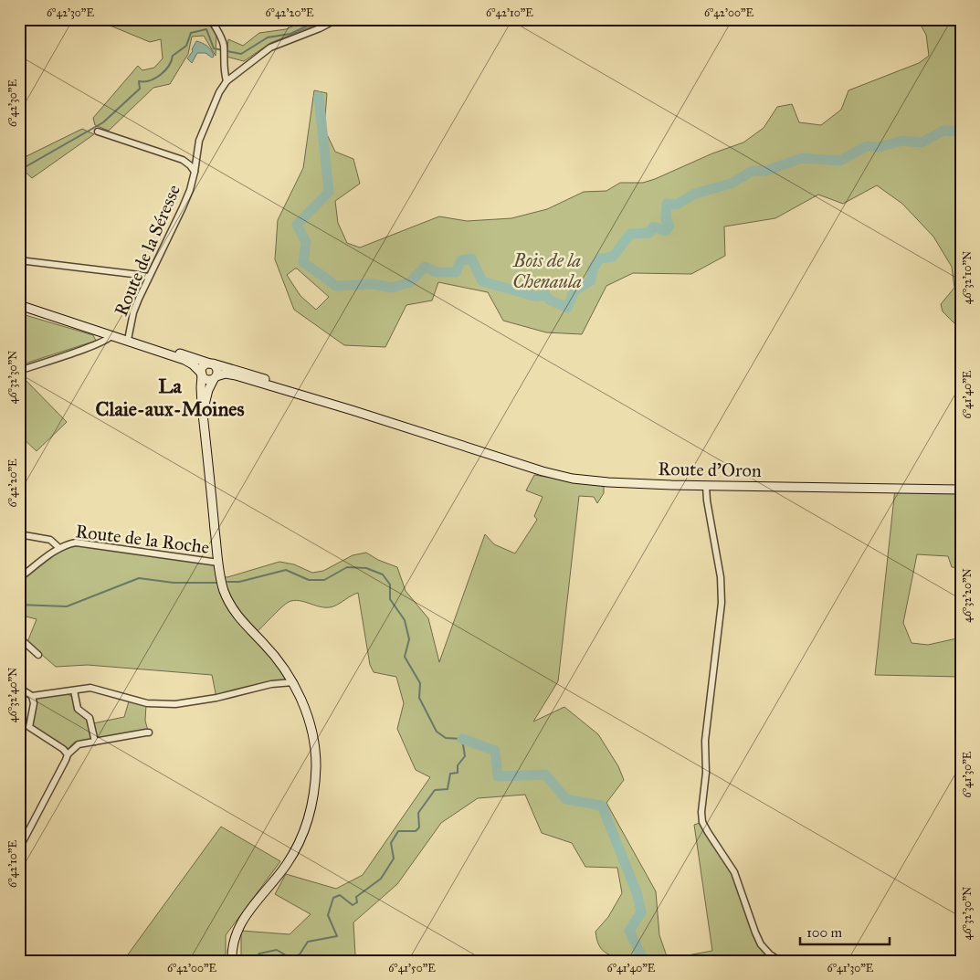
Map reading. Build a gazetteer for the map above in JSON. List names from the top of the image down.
{
  "streets": {
    "main road": ["Route d'Oron"],
    "street": ["Route de la Séresse", "Route de la Roche"]
  },
  "districts": ["La Claie-aux-Moines"],
  "parks": ["Bois de la Chenaula"],
  "scale_bar": "100 m",
  "coordinates": [
    "6°42'30\"E",
    "6°42'20\"E",
    "6°42'10\"E",
    "6°42'00\"E",
    "46°32'10\"N",
    "46°32'30\"N",
    "6°41'40\"E",
    "46°32'20\"N",
    "46°32'40\"N",
    "6°41'30\"E",
    "6°41'50\"E"
  ]
}
